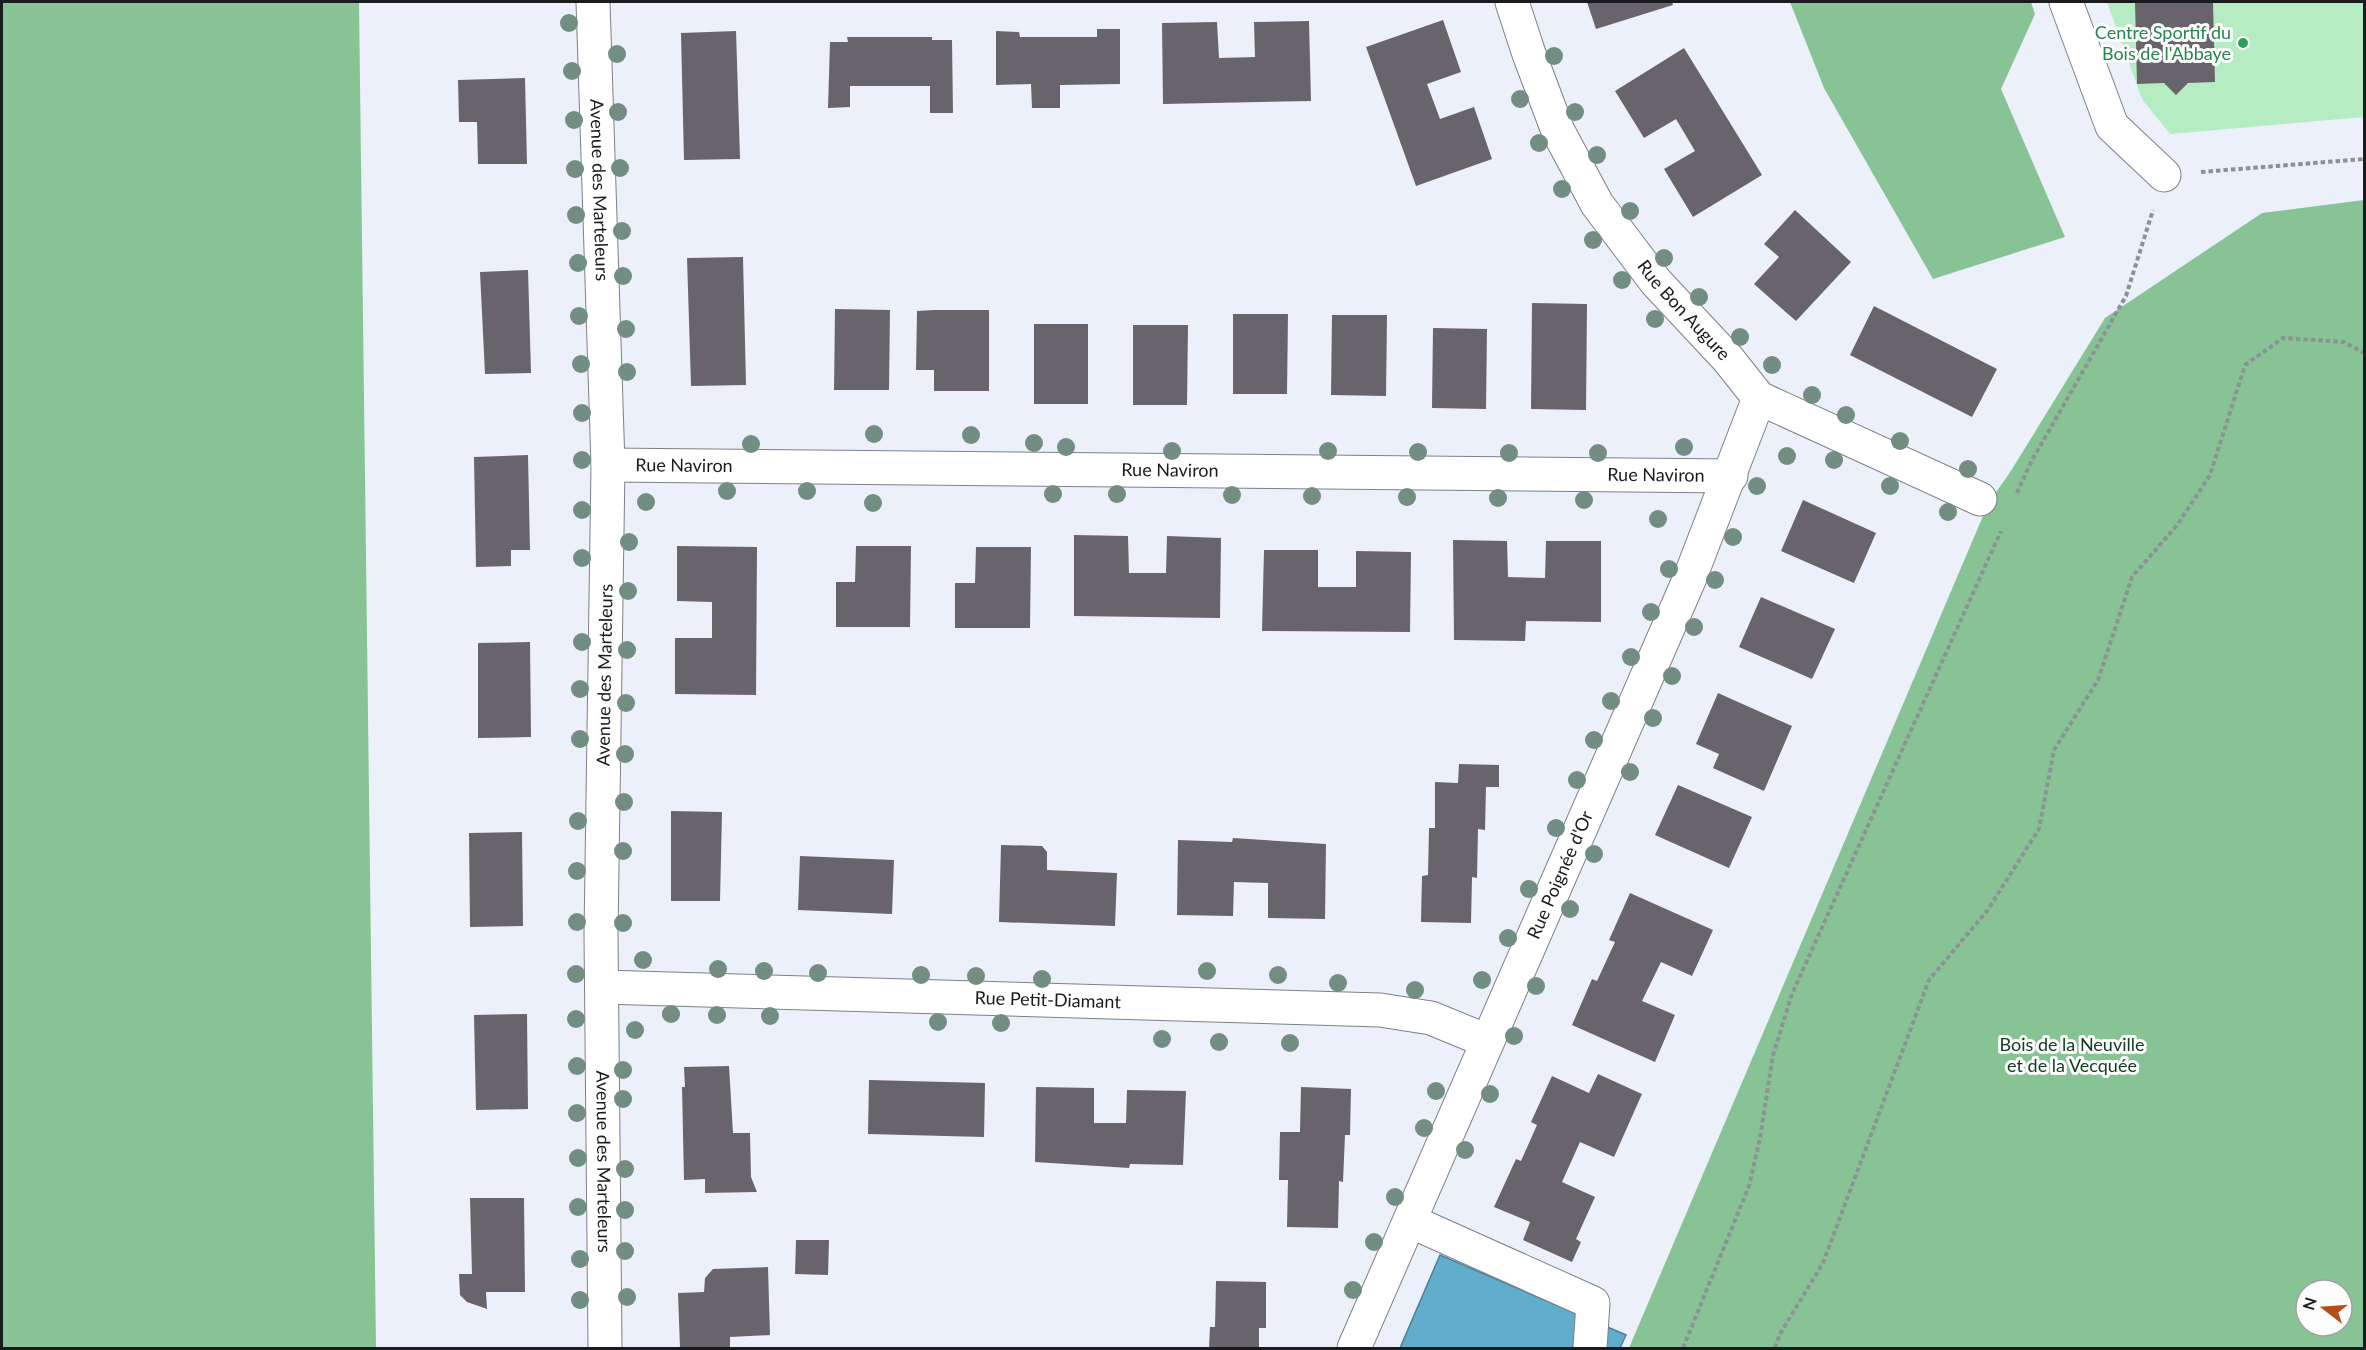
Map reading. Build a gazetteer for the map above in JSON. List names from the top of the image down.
{
  "streets": {
    "street": [
      "Avenue des Marteleurs",
      "Rue Bon Augure",
      "Rue Naviron",
      "Rue Poignée d'Or",
      "Rue Petit-Diamant"
    ]
  },
  "crossings": [
    ["Avenue des Marteleurs", "Rue Naviron"],
    ["Avenue des Marteleurs", "Rue Petit-Diamant"],
    ["Rue Bon Augure", "Rue Poignée d'Or"],
    ["Rue Naviron", "Rue Poignée d'Or"],
    ["Rue Poignée d'Or", "Rue Petit-Diamant"]
  ],
  "parks": ["Bois de la Neuville et de la Vecquée"],
  "places": ["Centre Sportif du Bois de l'Abbaye"],
  "north": "left"
}
